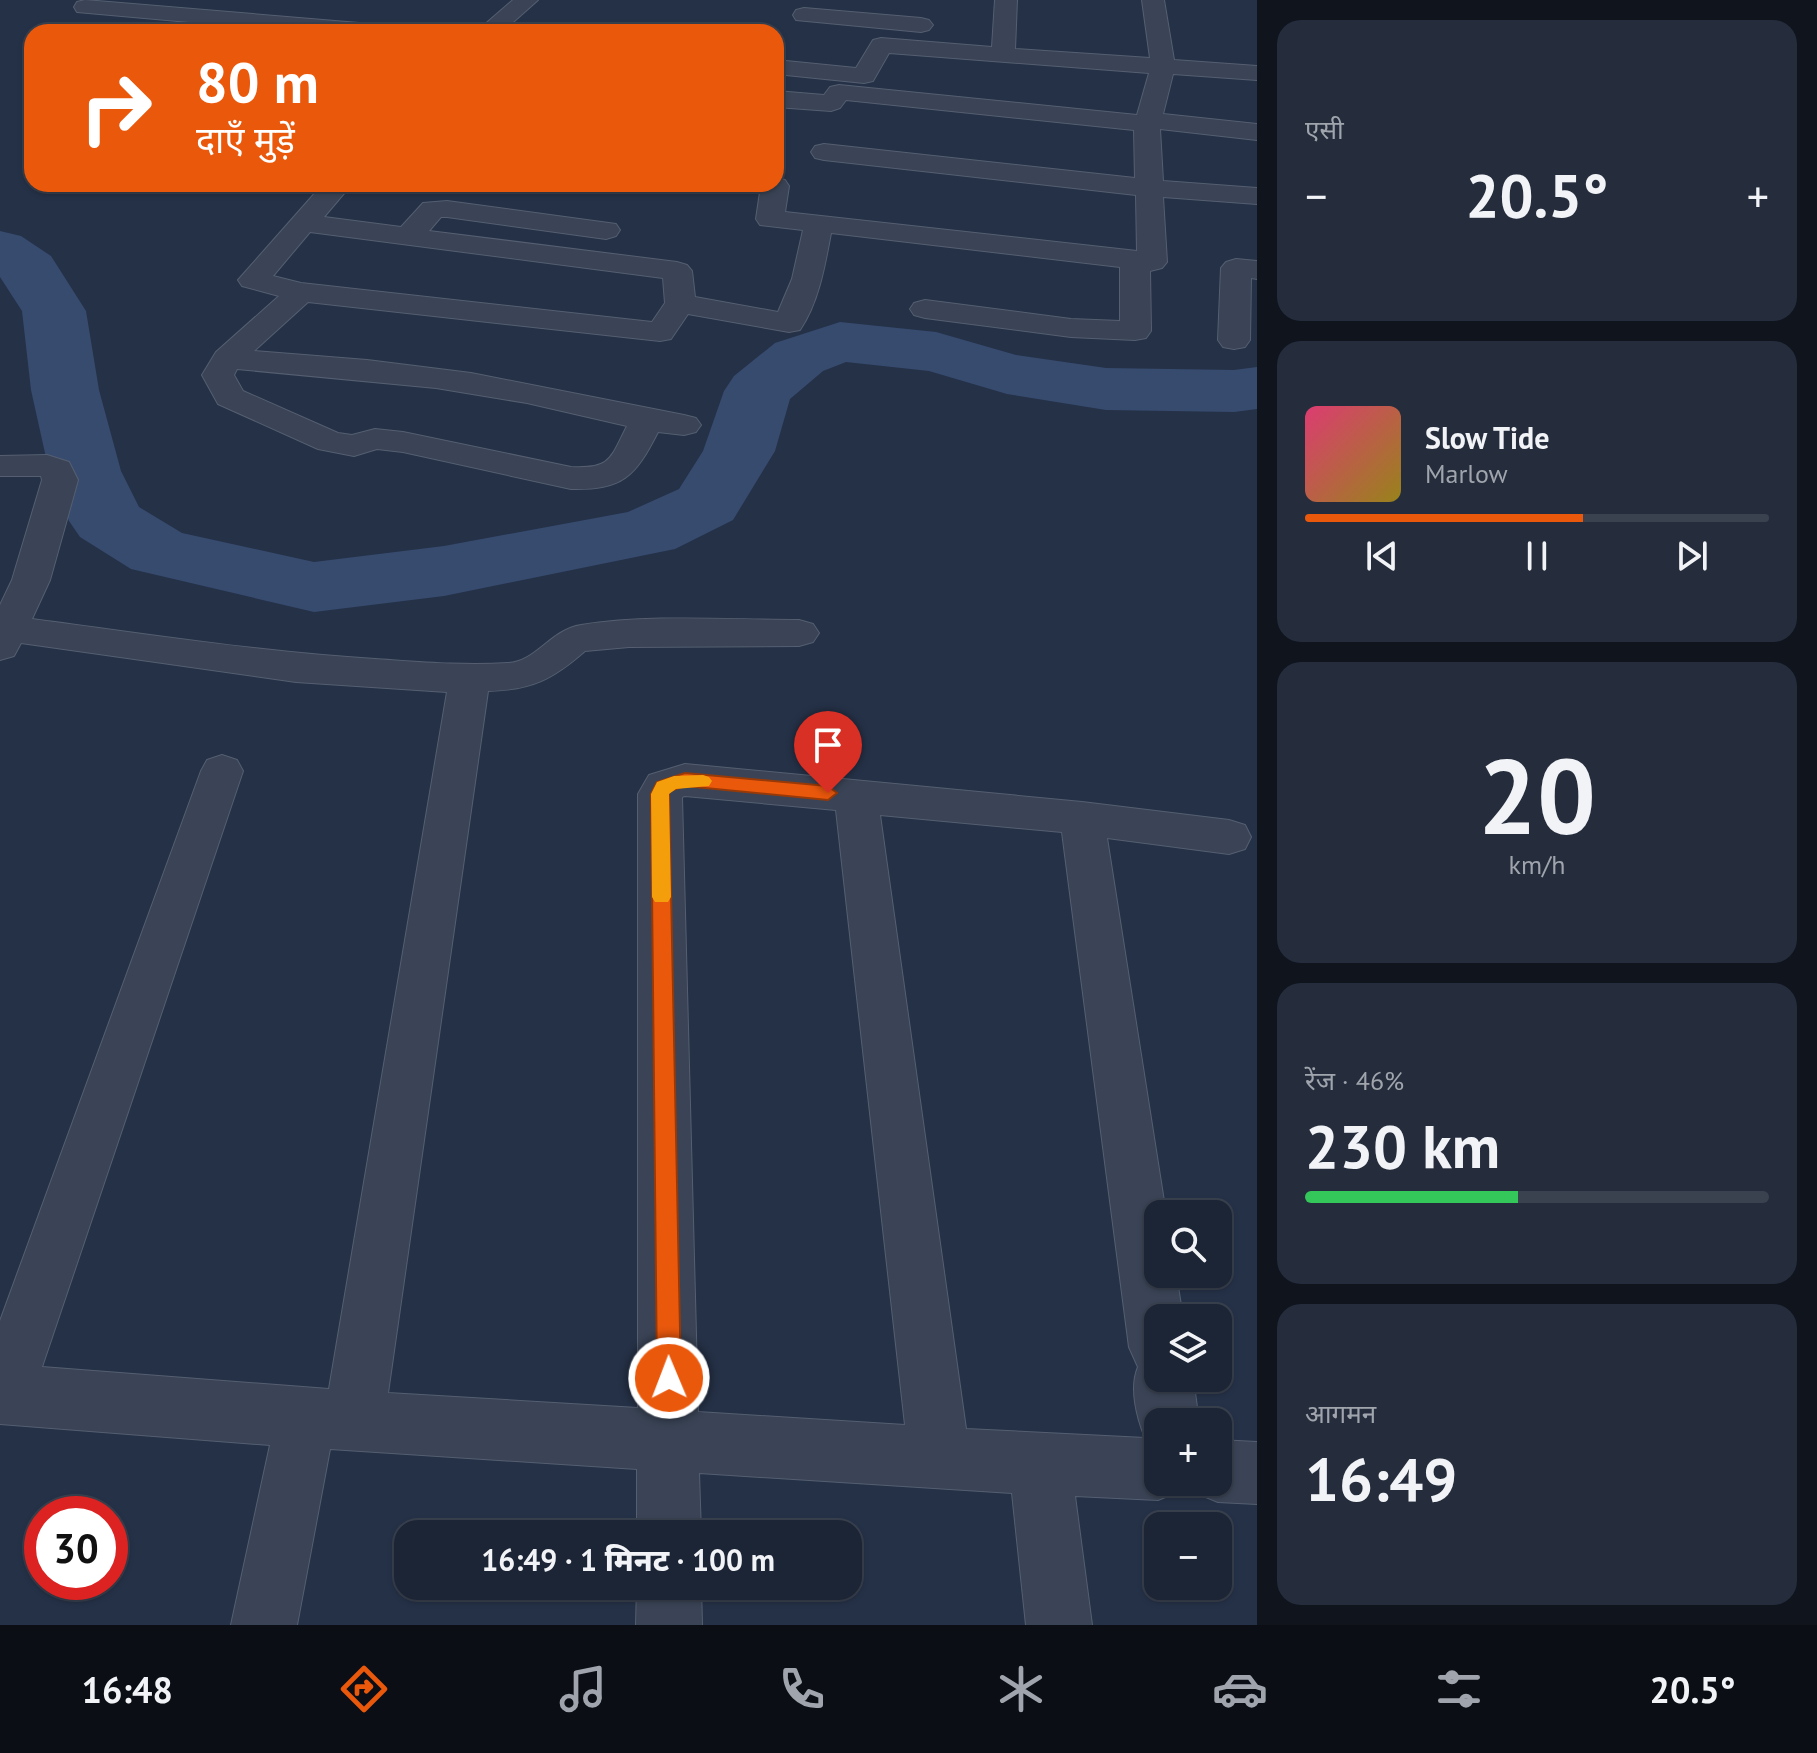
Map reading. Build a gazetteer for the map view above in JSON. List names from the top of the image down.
{
  "page": {
    "tile": [
      "एसी",
      ["20", "km/h"],
      ["रेंज · 46%", "230 km"],
      ["आगमन", "16:49"]
    ],
    "turn": ["80 m", "दाएँ मुड़ें"],
    "heat": ["−", "20.5°", "+"],
    "song": ["Slow Tide", "Marlow"],
    "map_buttons": ["+", "−"],
    "limit": "30",
    "trip": "16:49 · 1 मिनट · 100 m",
    "tabs": ["16:48", "20.5°"]
  }
}
